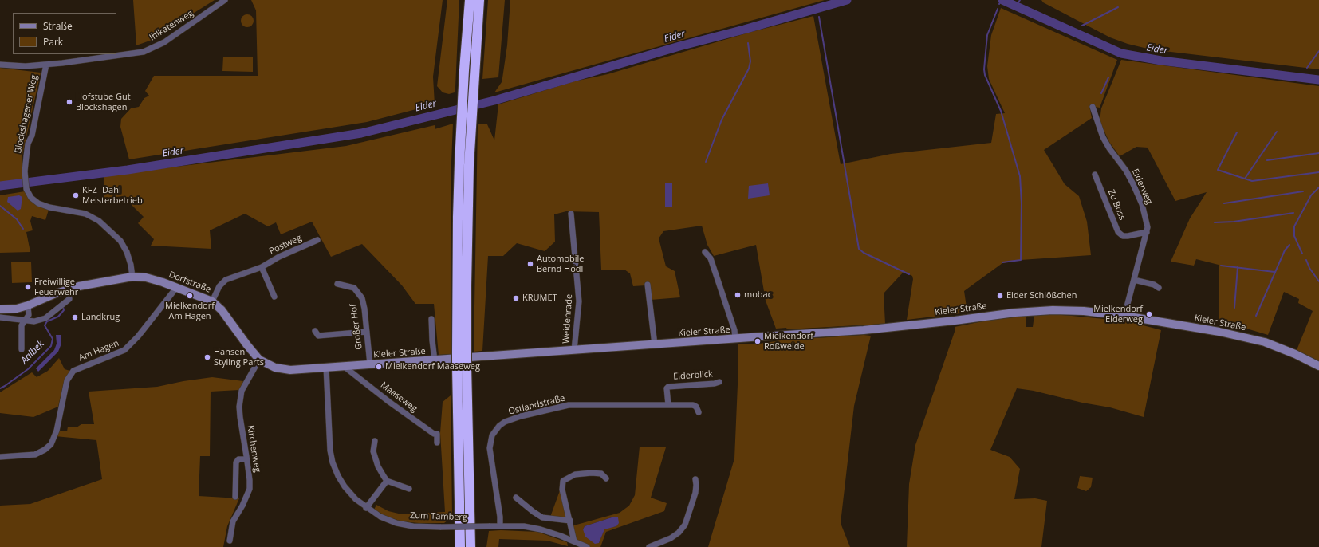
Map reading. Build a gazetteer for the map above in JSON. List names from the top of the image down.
{
  "streets": {
    "street": [
      "Ihlkatenweg",
      "Blockshagener Weg",
      "Eiderweg",
      "Zu Boss",
      "Postweg",
      "Dorfstraße",
      "Kieler Straße",
      "Weidenrade",
      "Großer Hof",
      "Am Hagen",
      "Eiderblick",
      "Maaseweg",
      "Ostlandstraße",
      "Kirchenweg",
      "Zum Tamberg"
    ]
  },
  "crossings": [
    ["Ihlkatenweg", "Blockshagener Weg"],
    ["Blockshagener Weg", "Dorfstraße"],
    ["Eiderweg", "Zu Boss"],
    ["Eiderweg", "Kieler Straße"],
    ["Postweg", "Dorfstraße"],
    ["Dorfstraße", "Kieler Straße"],
    ["Dorfstraße", "Großer Hof"],
    ["Dorfstraße", "Am Hagen"],
    ["Dorfstraße", "Maaseweg"],
    ["Dorfstraße", "Kirchenweg"],
    ["Dorfstraße", "Zum Tamberg"],
    ["Kieler Straße", "Weidenrade"],
    ["Kieler Straße", "Großer Hof"],
    ["Eiderblick", "Ostlandstraße"],
    ["Ostlandstraße", "Zum Tamberg"]
  ],
  "water": ["Eider", "Aalbek"],
  "places": [
    "Hofstube Gut Blockshagen",
    "KFZ- Dahl Meisterbetrieb",
    "Automobile Bernd Hödl",
    "Freiwillige Feuerwehr",
    "mobac",
    "Mielkendorf Am Hagen",
    "Eider Schlößchen",
    "KRÜMET",
    "Mielkendorf Eiderweg",
    "Landkrug",
    "Mielkendorf Roßweide",
    "Hansen Styling Parts",
    "Mielkendorf Maaseweg"
  ],
  "legend": ["Straße", "Park"]
}
